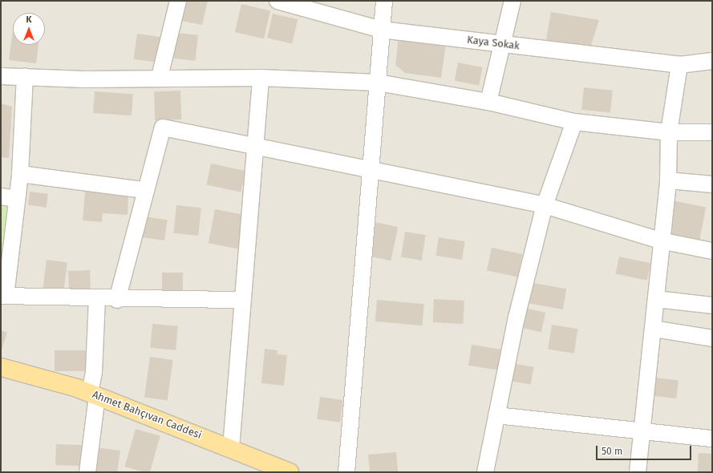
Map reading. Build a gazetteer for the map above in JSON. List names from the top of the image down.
{
  "streets": {
    "main road": ["Ahmet Bahçıvan Caddesi"],
    "street": ["Kaya Sokak"]
  },
  "scale_bar": "50 m",
  "north": "top"
}
